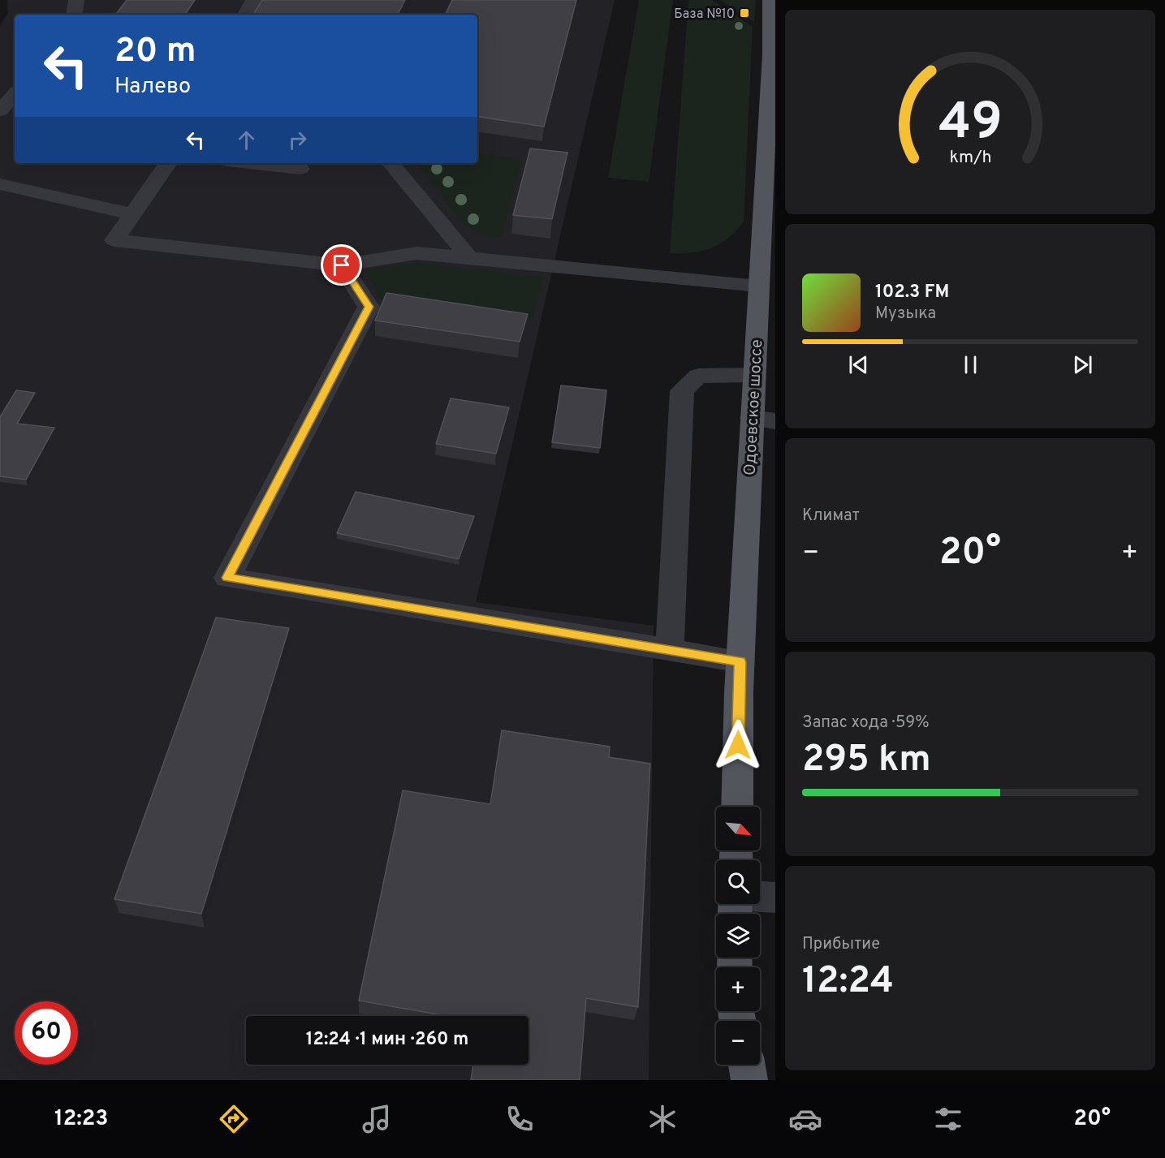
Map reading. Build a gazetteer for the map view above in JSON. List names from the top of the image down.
{
  "streets": {
    "main road": ["Одоевское шоссе"]
  },
  "places": {
    "transit": ["База №10"]
  },
  "north": "bottom right",
  "page": {
    "turn": ["20 m", "Налево"],
    "song": ["102.3 FM", "Музыка"],
    "tile": [
      "Климат",
      ["Запас хода · 59%", "295 km"],
      ["Прибытие", "12:24"]
    ],
    "heat": ["−", "20°", "+"],
    "map_buttons": ["+", "−"],
    "limit": "60",
    "trip": "12:24 · 1 мин · 260 m",
    "tabs": ["12:23", "20°"],
    "gauge": ["49", "km/h"]
  }
}
